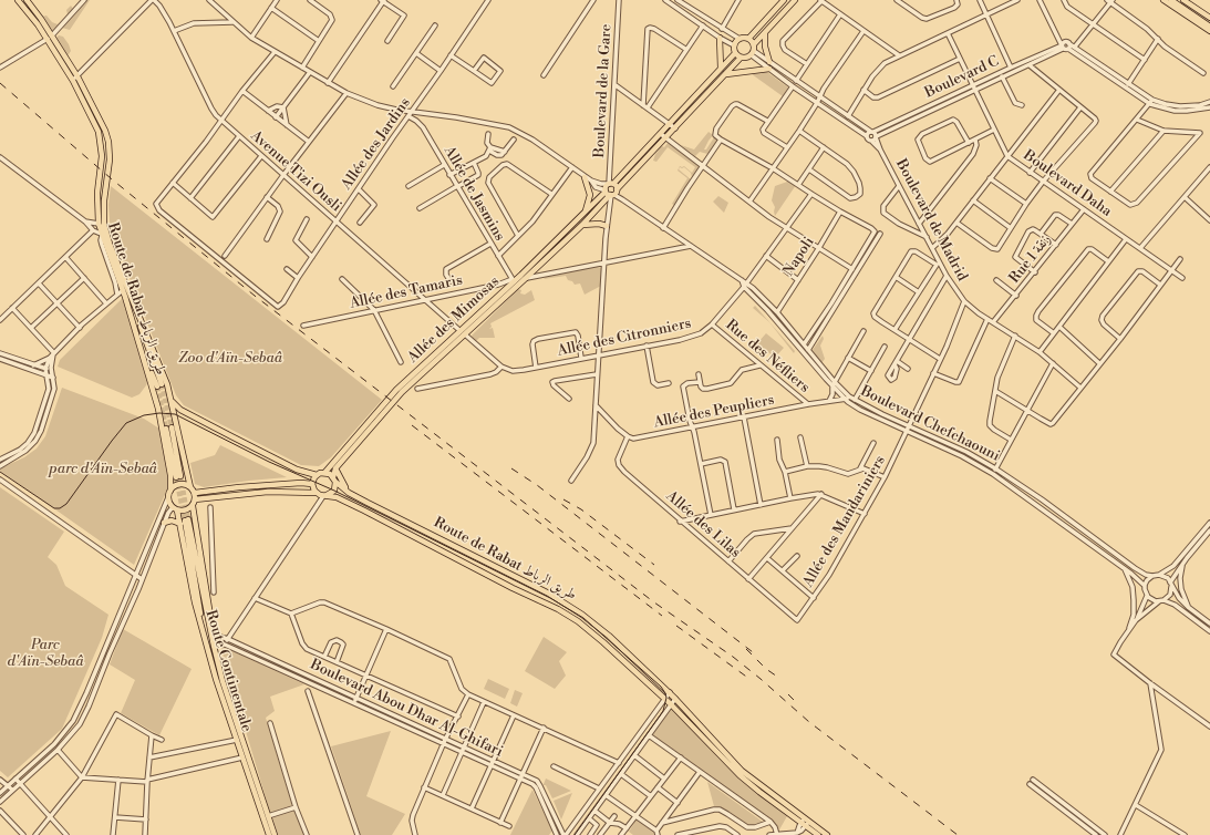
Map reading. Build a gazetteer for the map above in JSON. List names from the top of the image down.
{
  "streets": {
    "main road": ["Route de Rabat طريق الرباط", "Allée des Mimosas", "Route Continentale"],
    "street": [
      "Boulevard C",
      "Boulevard de la Gare",
      "Allée des Jardins",
      "Avenue Tizi Ousli",
      "Boulevard Daha",
      "Allée de Jasmins",
      "Boulevard de Madrid",
      "Napoli",
      "Rue 1 زنقة",
      "Allée des Tamaris",
      "Allée des Citronniers",
      "Rue des Néfliers",
      "Allée des Peupliers",
      "Boulevard Chefchaouni",
      "Allée des Mandariniers",
      "Allée des Lilas",
      "Boulevard Abou Dhar Al-Ghifari"
    ]
  },
  "crossings": [
    ["Boulevard C", "Boulevard Daha"],
    ["Boulevard C", "Boulevard de Madrid"],
    ["Boulevard de la Gare", "Boulevard Chefchaouni"],
    ["Allée des Jardins", "Avenue Tizi Ousli"],
    ["Allée des Jardins", "Allée de Jasmins"],
    ["Allée des Jardins", "Boulevard Chefchaouni"],
    ["Avenue Tizi Ousli", "Allée des Tamaris"],
    ["Avenue Tizi Ousli", "Allée des Mimosas"],
    ["Avenue Tizi Ousli", "Allée des Citronniers"],
    ["Boulevard Daha", "Rue 1 زنقة"],
    ["Allée de Jasmins", "Allée des Tamaris"],
    ["Allée de Jasmins", "Allée des Mimosas"],
    ["Allée de Jasmins", "Boulevard Chefchaouni"],
    ["Boulevard de Madrid", "Rue 1 زنقة"],
    ["Boulevard de Madrid", "Allée des Mimosas"],
    ["Boulevard de Madrid", "Boulevard Chefchaouni"],
    ["Boulevard de Madrid", "Allée des Mandariniers"],
    ["Napoli", "Boulevard Chefchaouni"],
    ["Allée des Tamaris", "Allée des Mimosas"],
    ["Route de Rabat طريق الرباط", "Allée des Mimosas"],
    ["Route de Rabat طريق الرباط", "Route Continentale"],
    ["Allée des Mimosas", "Boulevard Chefchaouni"],
    ["Allée des Citronniers", "Rue des Néfliers"],
    ["Allée des Citronniers", "Boulevard Chefchaouni"],
    ["Rue des Néfliers", "Allée des Peupliers"],
    ["Allée des Peupliers", "Boulevard Chefchaouni"],
    ["Allée des Peupliers", "Allée des Lilas"],
    ["Boulevard Chefchaouni", "Allée des Mandariniers"],
    ["Allée des Mandariniers", "Allée des Lilas"],
    ["Route Continentale", "Boulevard Abou Dhar Al-Ghifari"]
  ],
  "parks": ["Zoo d'Aïn-Sebaâ", "parc d'Aïn-Sebaâ", "Parc d'Aïn-Sebaâ"]
}
